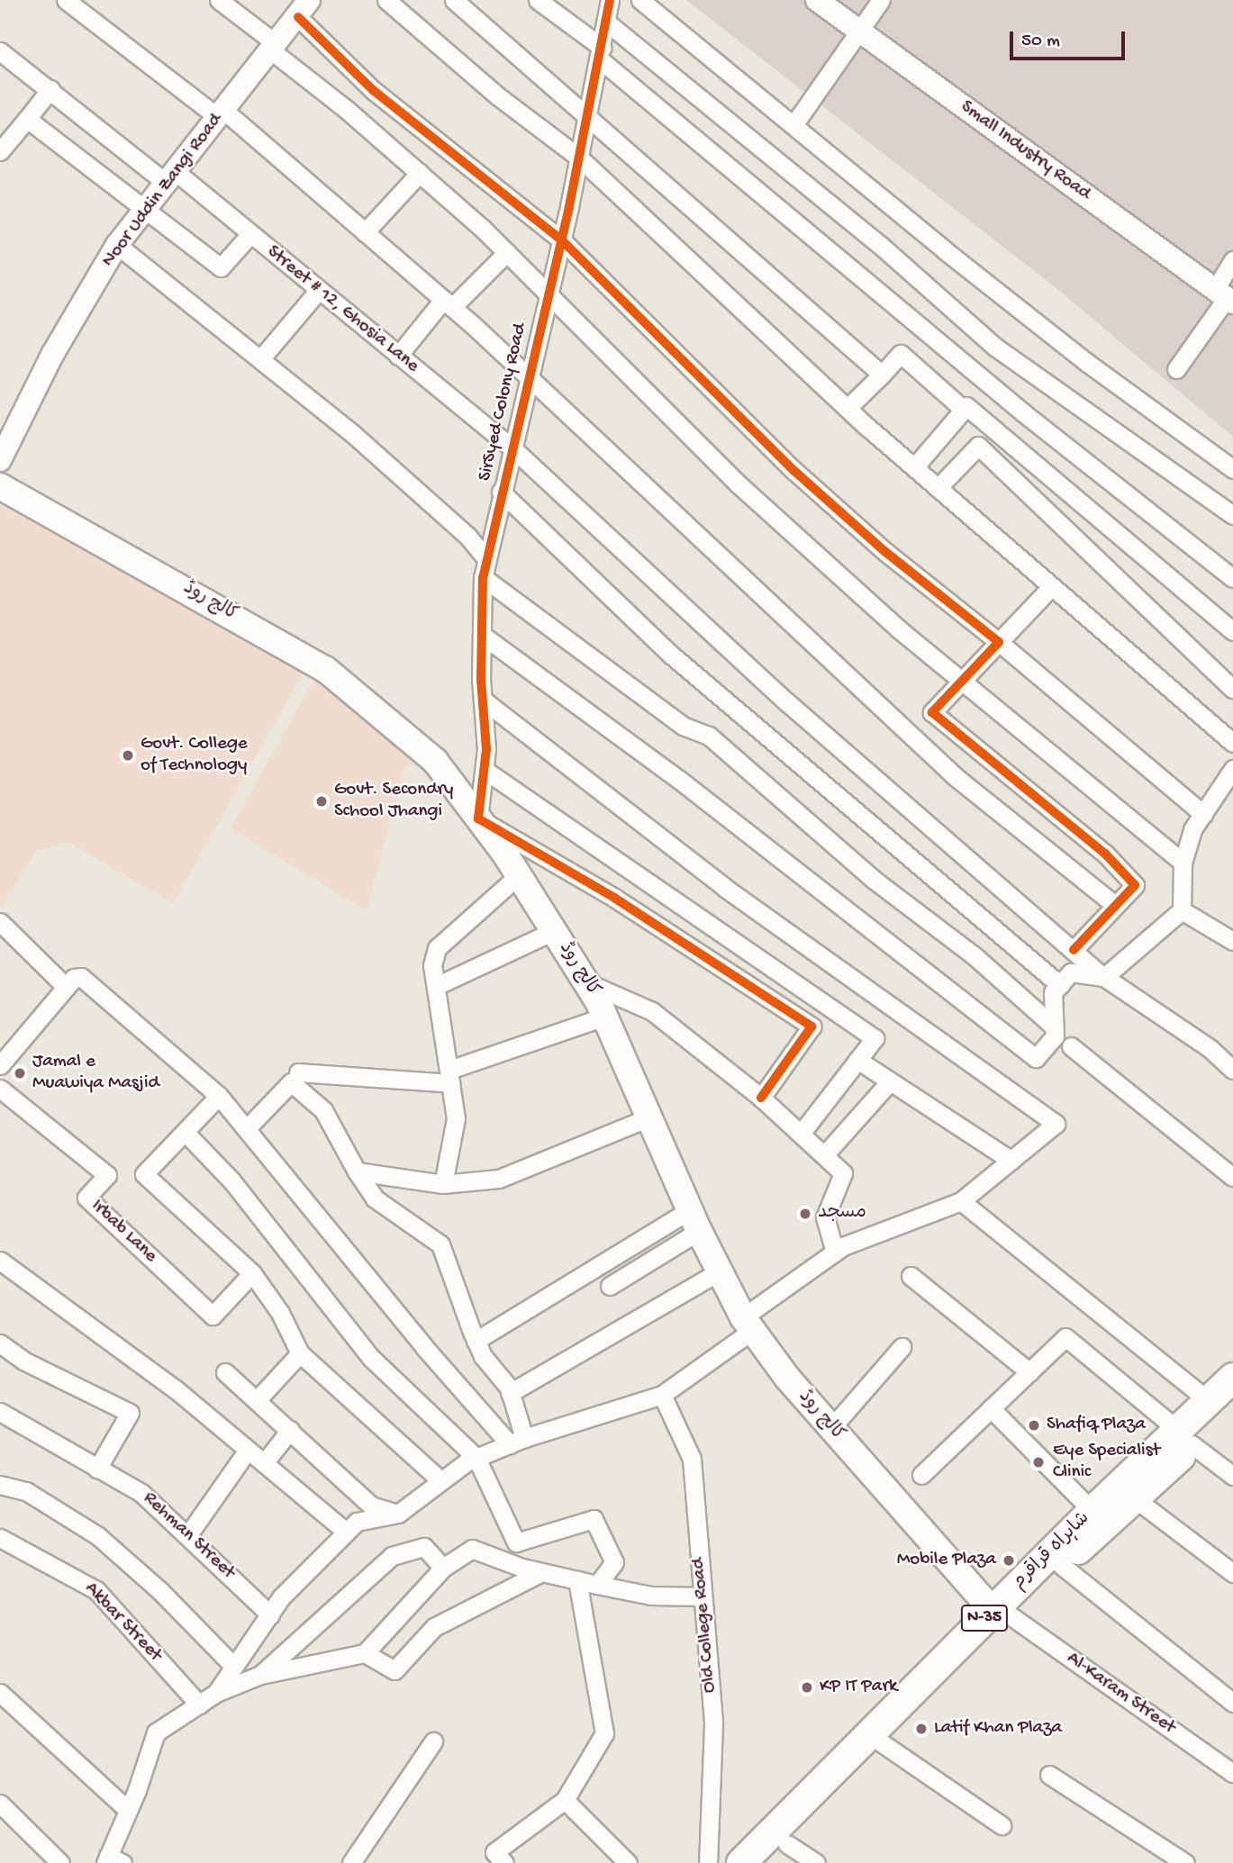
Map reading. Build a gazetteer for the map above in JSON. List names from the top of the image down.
{
  "streets": {
    "highway": ["شاہراہ قراقرم", "N-35"],
    "main road": ["کالج روڈ"],
    "street": [
      "Small Industry Road",
      "Noor Uddin Zangi Road",
      "Street # 12, Ghosia Lane",
      "SirSyed Colony Road",
      "Irbab Lane",
      "Rehman Street",
      "Akbar Street",
      "Old College Road",
      "Al-Karam Street"
    ]
  },
  "crossings": [
    ["Noor Uddin Zangi Road", "Street # 12, Ghosia Lane"],
    ["Street # 12, Ghosia Lane", "SirSyed Colony Road"],
    ["SirSyed Colony Road", "کالج روڈ"],
    ["کالج روڈ", "شاہراہ قراقرم"],
    ["کالج روڈ", "Al-Karam Street"],
    ["شاہراہ قراقرم", "Al-Karam Street"]
  ],
  "places": [
    "Govt. College of Technology",
    "Govt. Secondry School Jhangi",
    "Jamal e Muawiya Masjid",
    "مسجد",
    "Shafiq Plaza",
    "Eye Specialist Clinic",
    "Mobile Plaza",
    "KP IT Park",
    "Latif Khan Plaza"
  ],
  "scale_bar": "50 m"
}
